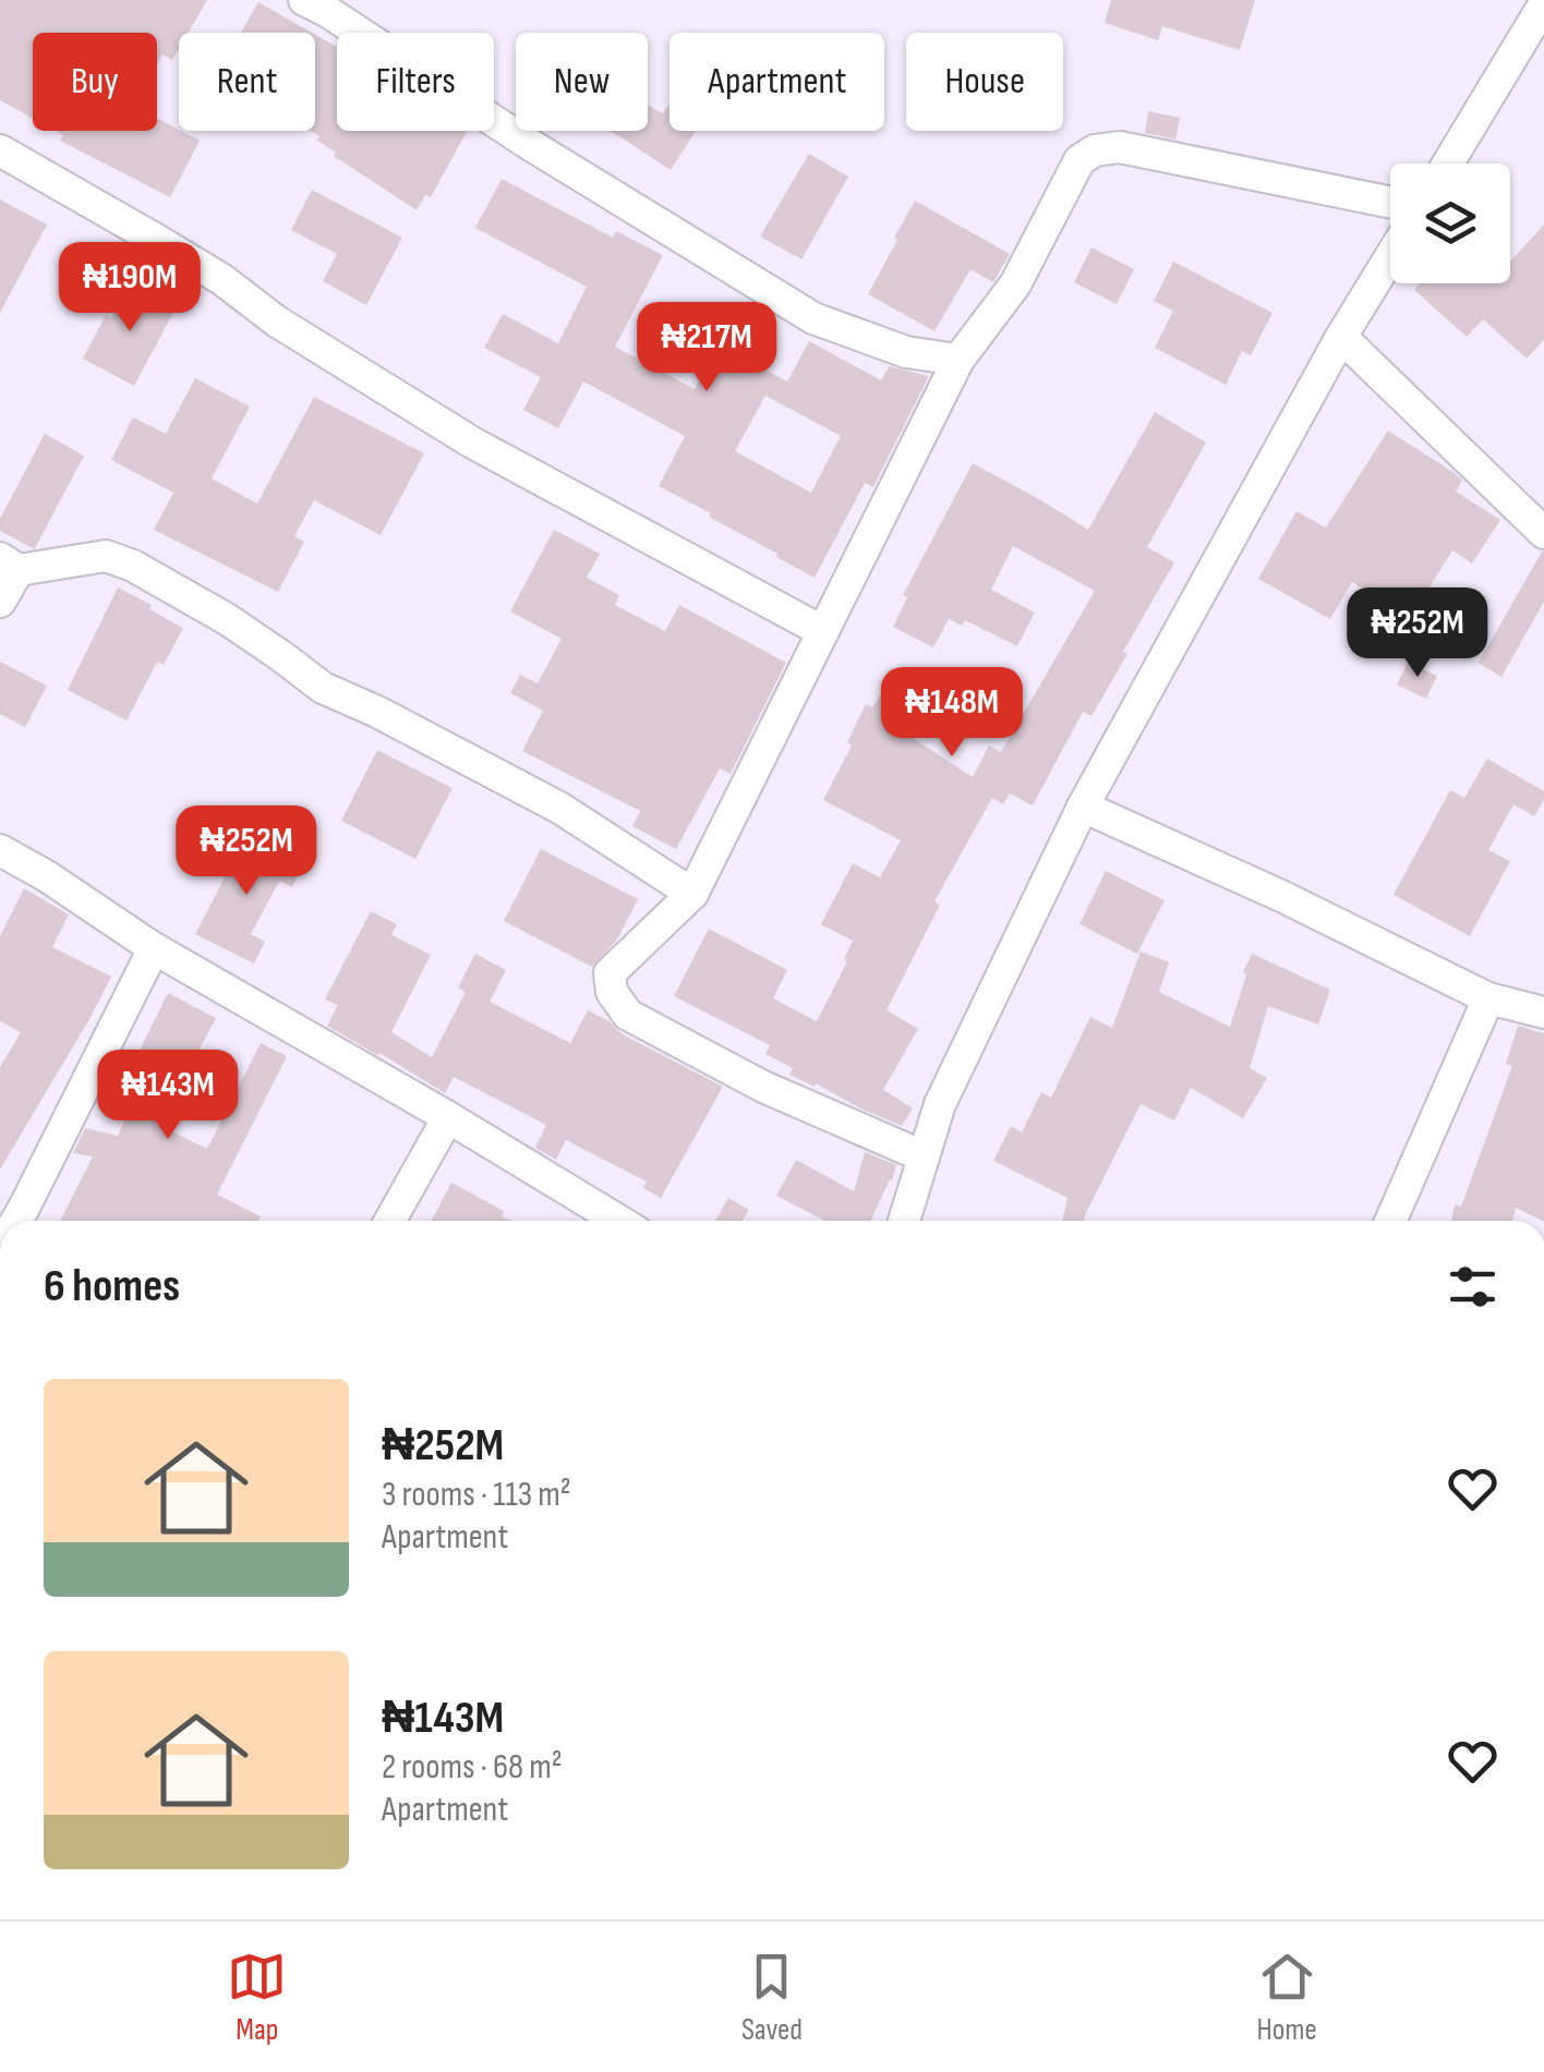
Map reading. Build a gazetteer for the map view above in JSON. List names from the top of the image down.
{
  "page": {
    "chip": [
      "Buy",
      "Rent",
      "Filters",
      "New",
      "Apartment",
      "House"
    ],
    "price": [
      "₦190M",
      "₦217M",
      "₦252M",
      "₦148M",
      "₦252M",
      "₦143M"
    ],
    "heading": "6 homes",
    "list": [
      {
        "name": "₦252M",
        "note": "3 rooms · 113 m² · Apartment"
      },
      {
        "name": "₦143M",
        "note": "2 rooms · 68 m² · Apartment"
      }
    ],
    "tabs": ["Map", "Saved", "Home"]
  }
}
